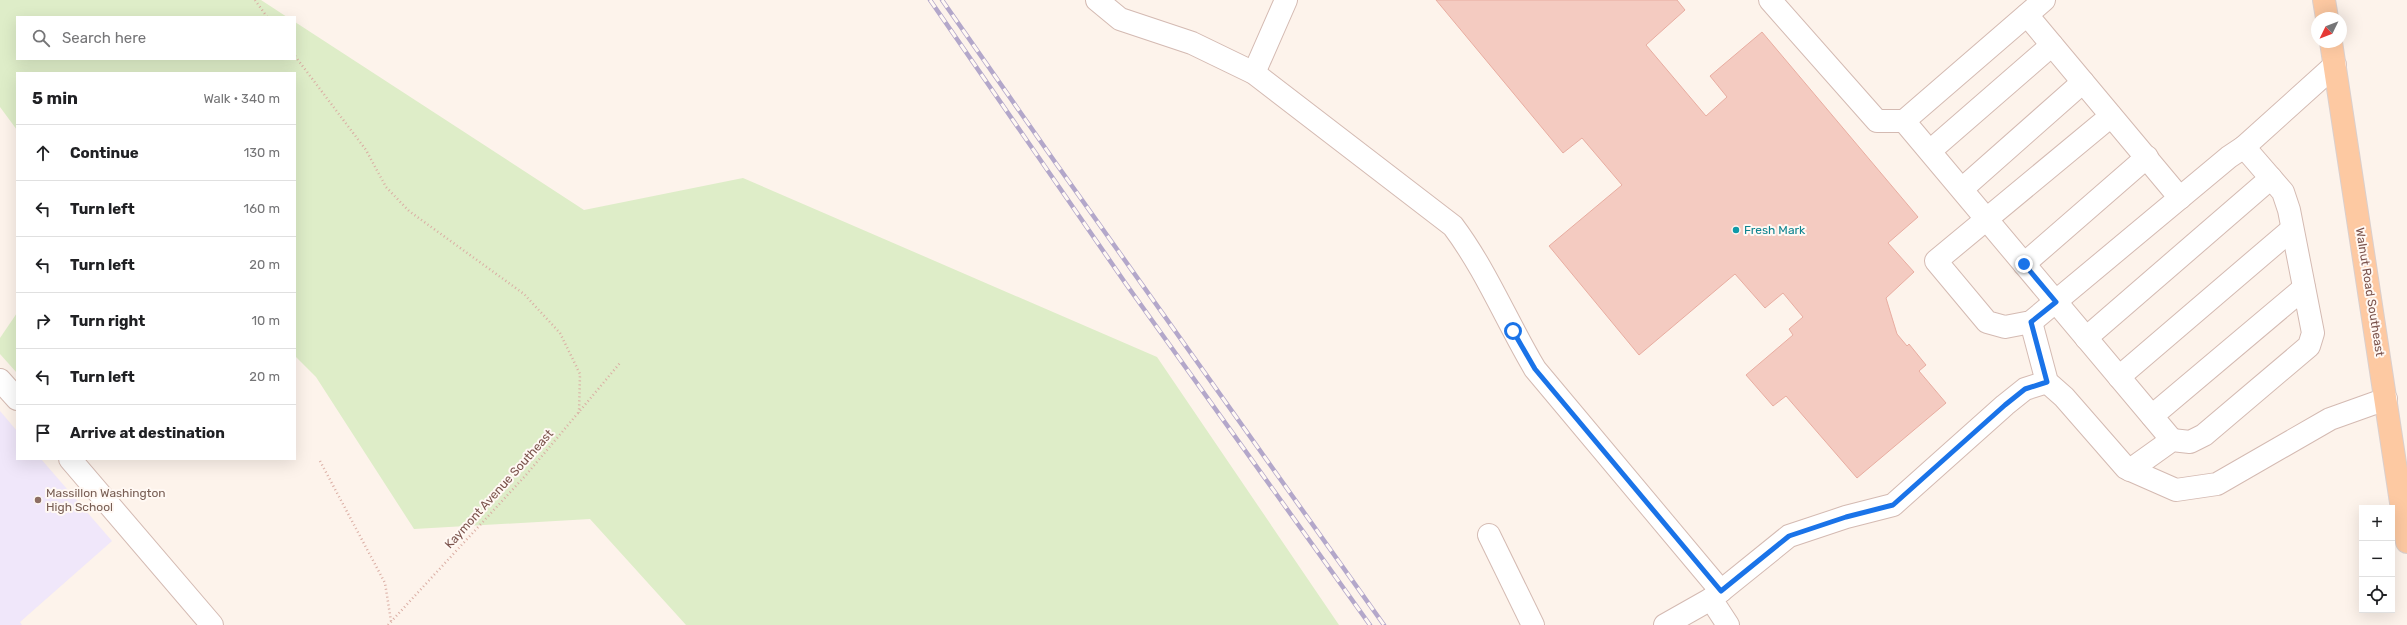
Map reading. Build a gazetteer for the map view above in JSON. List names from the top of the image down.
{
  "streets": {
    "main road": ["Walnut Road Southeast"],
    "path": ["Kaymont Avenue Southeast"]
  },
  "places": ["Fresh Mark", "Massillon Washington High School"],
  "north": "bottom left",
  "page": {
    "search": "Search here",
    "heading": ["5 min", "Walk · 340 m"],
    "list": [
      ["Continue", "130 m"],
      ["Turn left", "160 m"],
      ["Turn left", "20 m"],
      ["Turn right", "10 m"],
      ["Turn left", "20 m"],
      "Arrive at destination"
    ],
    "map_buttons": ["+", "−"]
  }
}
